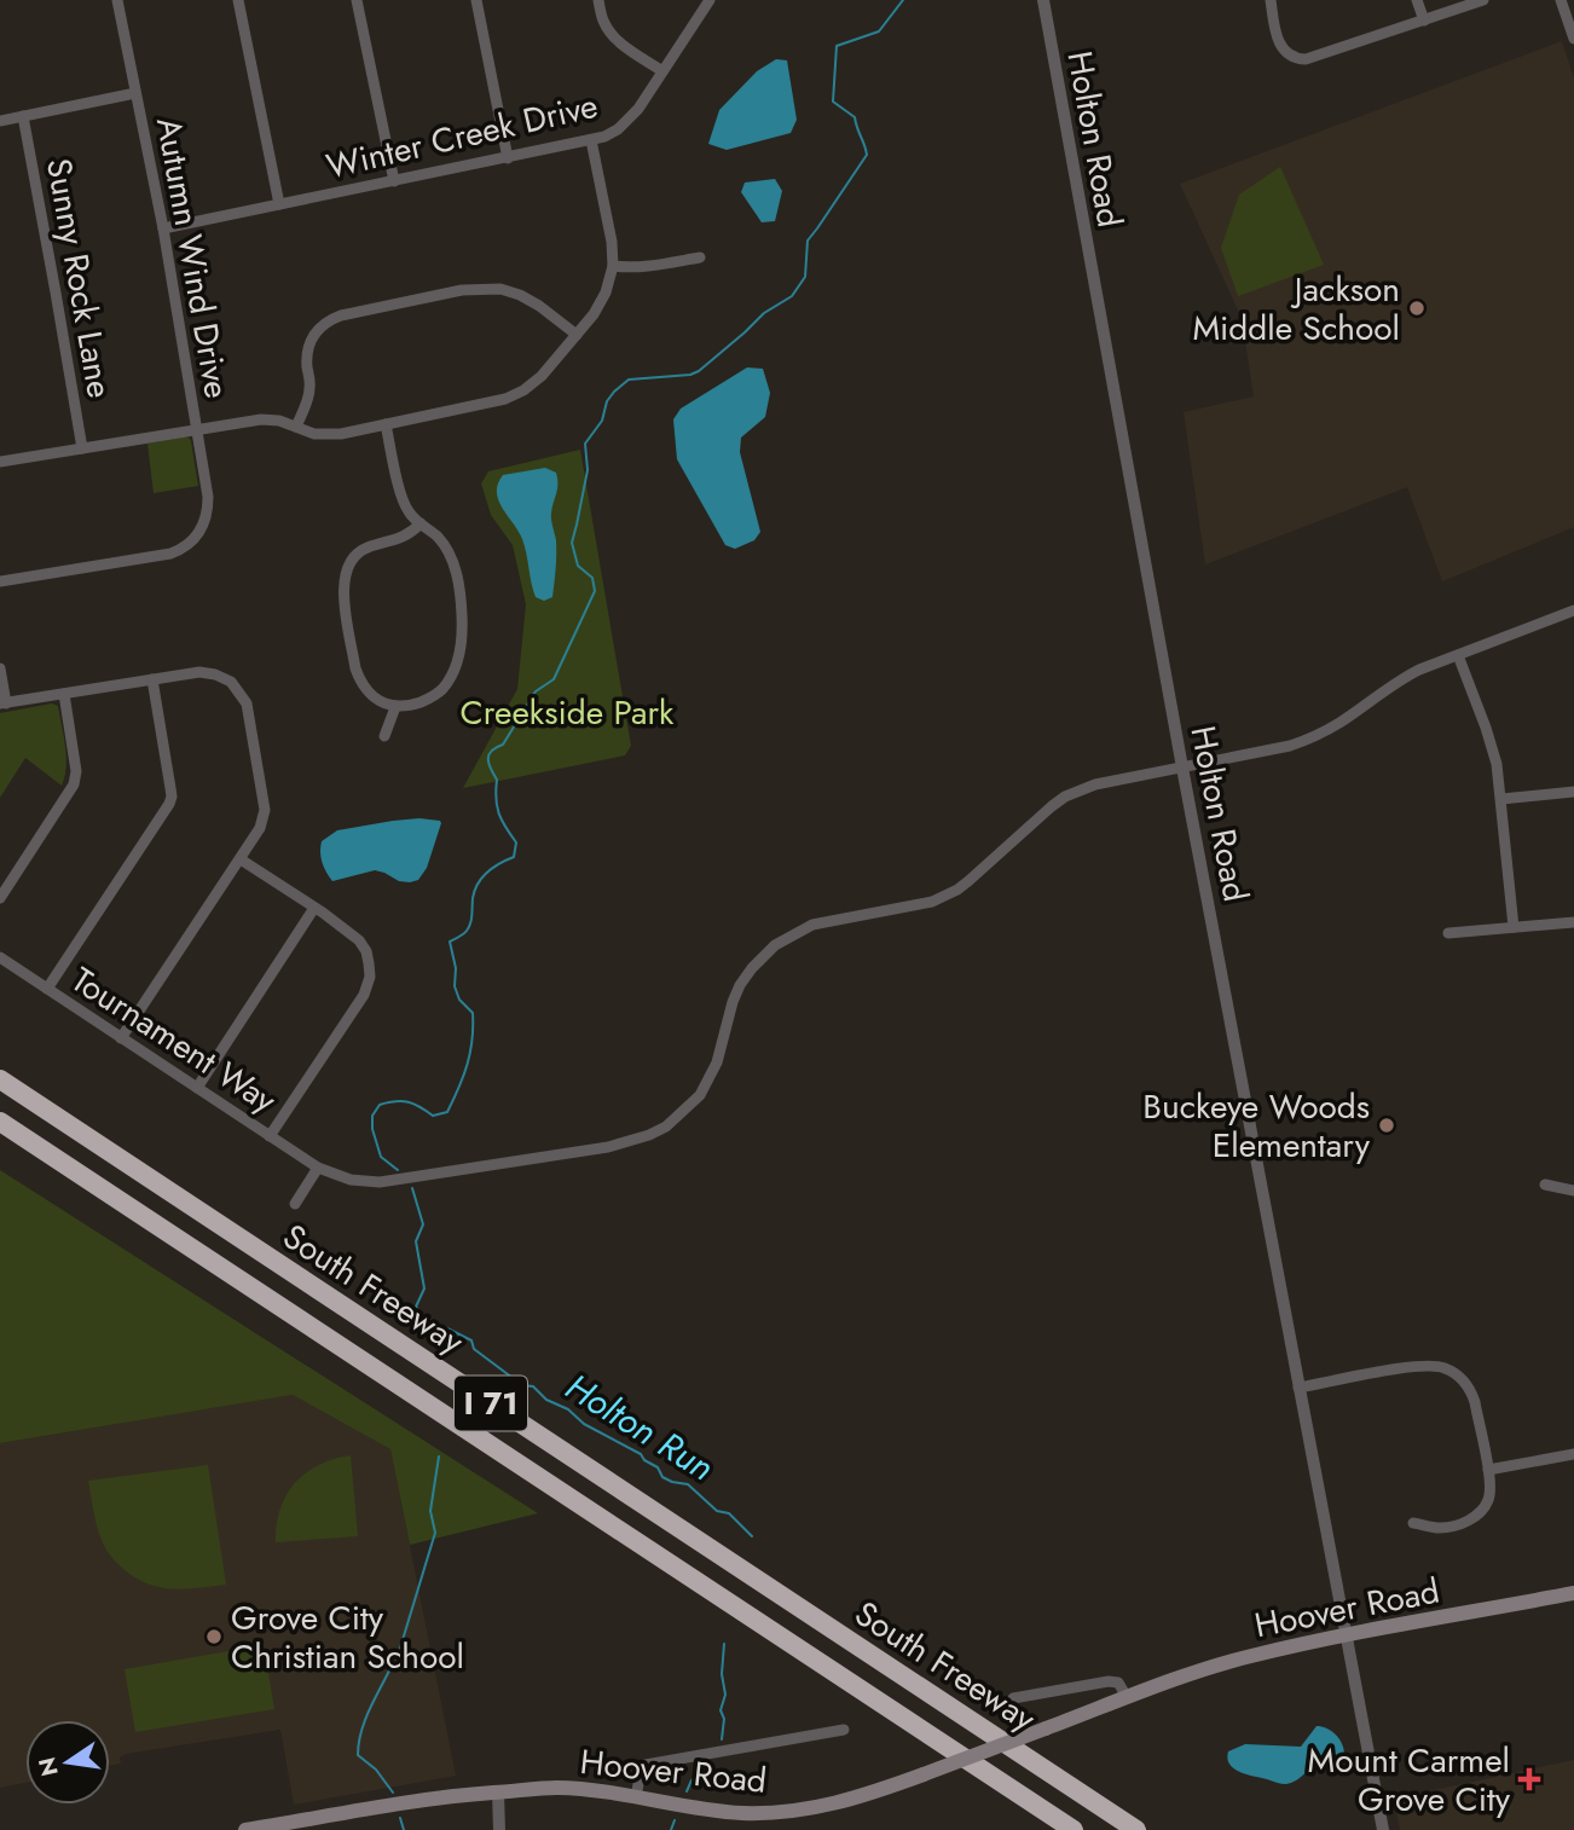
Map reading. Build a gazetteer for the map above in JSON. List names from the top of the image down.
{
  "streets": {
    "highway": ["South Freeway", "I 71"],
    "main road": ["Hoover Road"],
    "street": [
      "Winter Creek Drive",
      "Holton Road",
      "Autumn Wind Drive",
      "Sunny Rock Lane",
      "Tournament Way"
    ]
  },
  "crossings": [
    ["Winter Creek Drive", "Autumn Wind Drive"],
    ["Holton Road", "Tournament Way"],
    ["Holton Road", "Hoover Road"]
  ],
  "water": ["Holton Run"],
  "parks": ["Creekside Park"],
  "places": {
    "other": ["Jackson Middle School", "Buckeye Woods Elementary", "Grove City Christian School"],
    "health": ["Mount Carmel Grove City"]
  },
  "north": "left"
}
